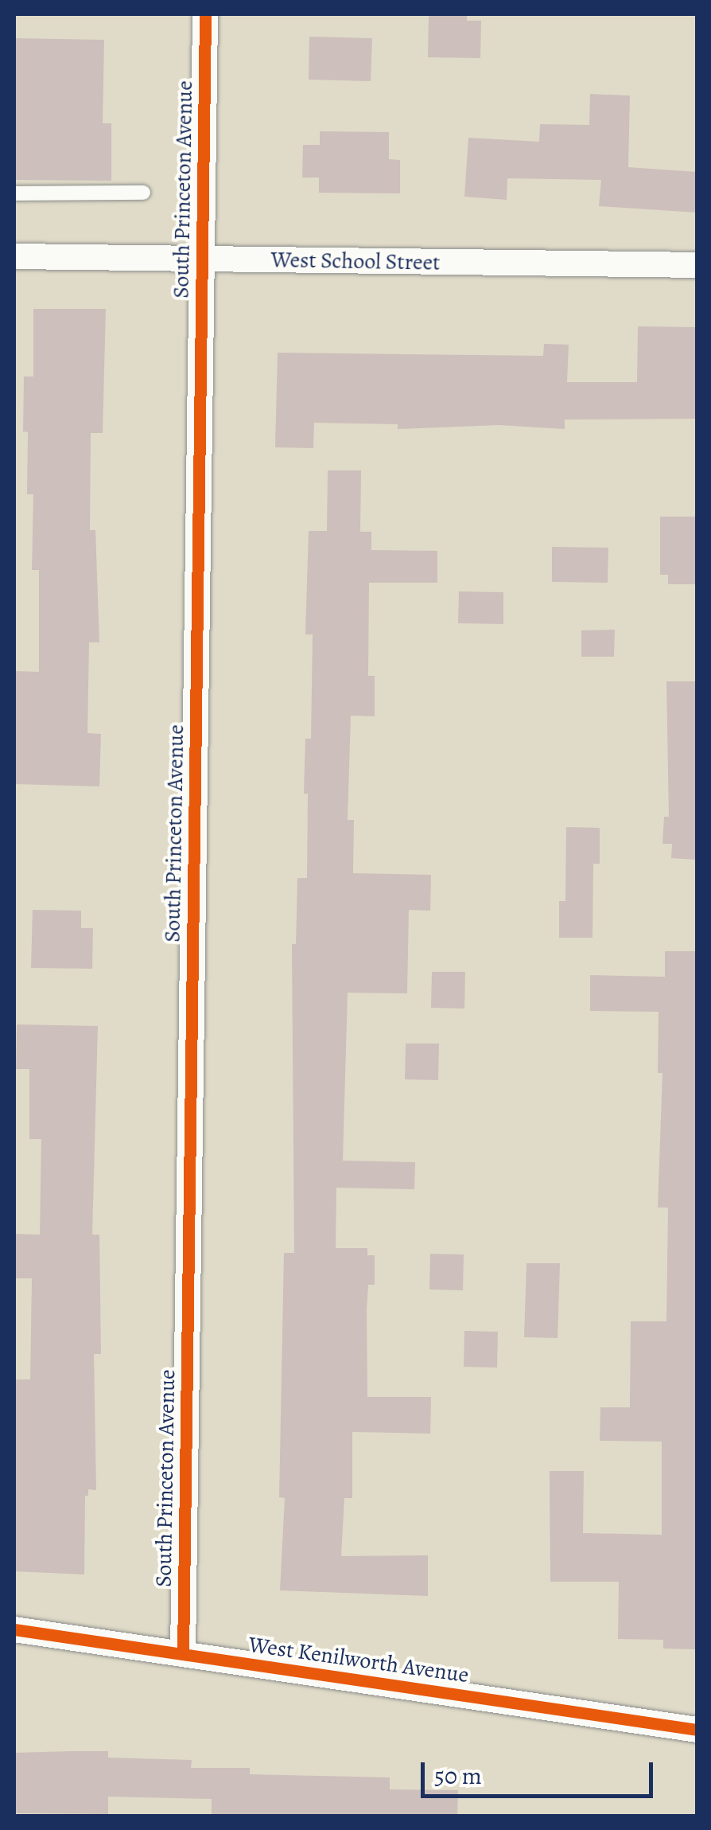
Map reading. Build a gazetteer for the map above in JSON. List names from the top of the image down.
{
  "streets": {
    "street": ["South Princeton Avenue", "West School Street", "West Kenilworth Avenue"]
  },
  "crossings": [
    ["South Princeton Avenue", "West School Street"],
    ["South Princeton Avenue", "West Kenilworth Avenue"]
  ],
  "scale_bar": "50 m"
}
